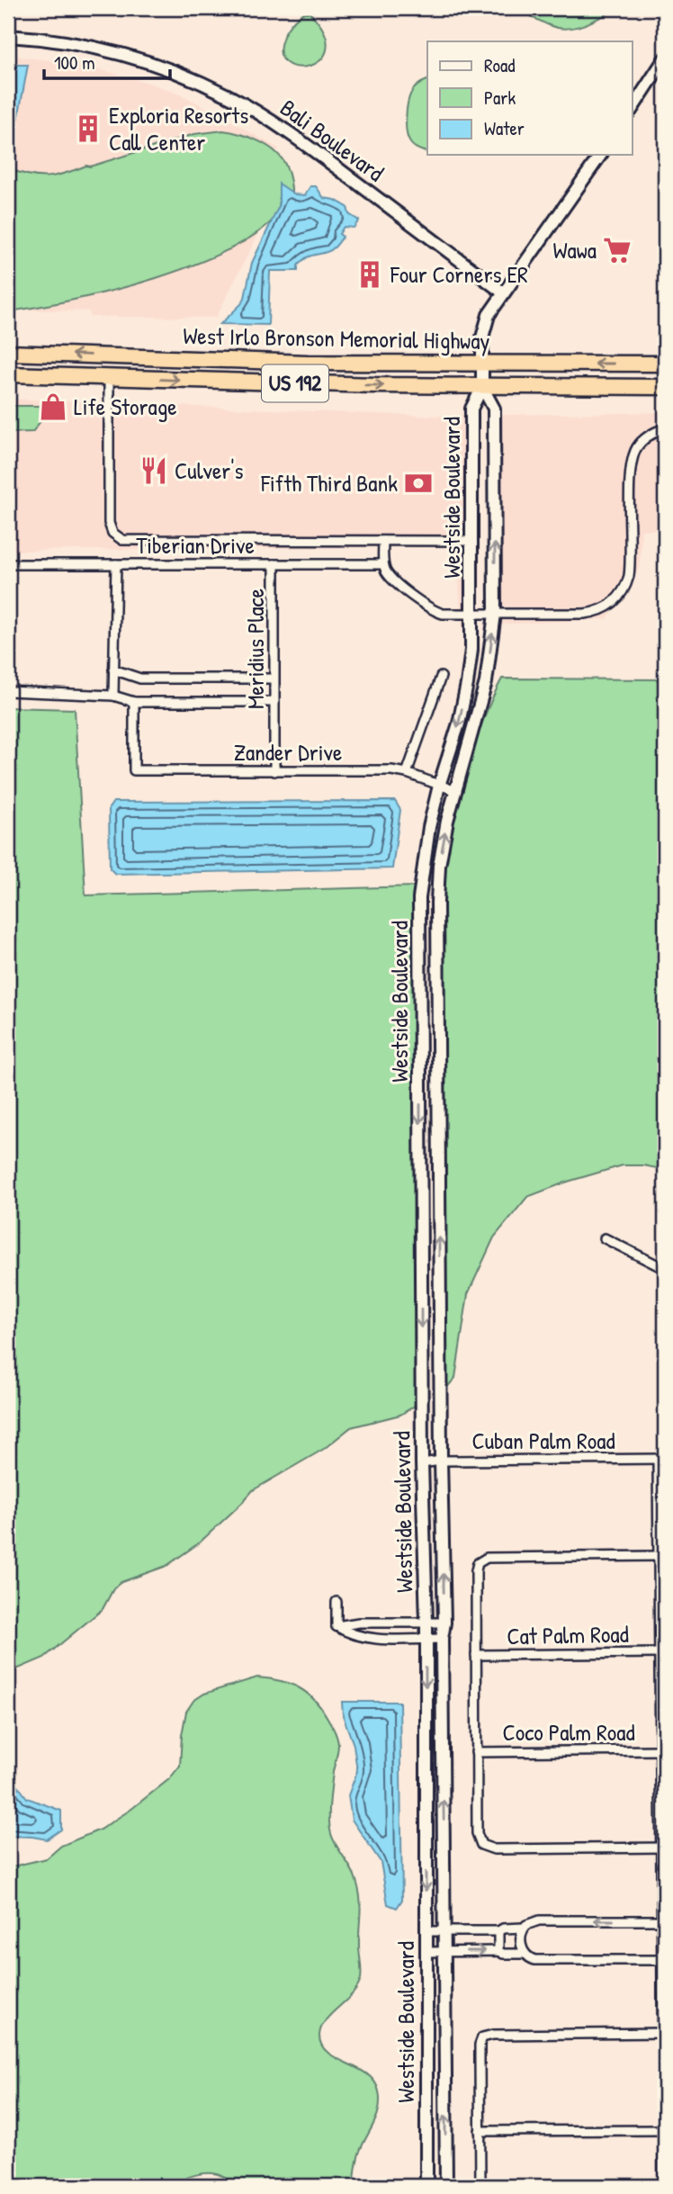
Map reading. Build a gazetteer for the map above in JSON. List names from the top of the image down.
{
  "streets": {
    "highway": ["West Irlo Bronson Memorial Highway", "US 192"],
    "street": [
      "Bali Boulevard",
      "Westside Boulevard",
      "Tiberian Drive",
      "Meridius Place",
      "Zander Drive",
      "Cuban Palm Road",
      "Cat Palm Road",
      "Coco Palm Road"
    ]
  },
  "crossings": [
    ["West Irlo Bronson Memorial Highway", "Westside Boulevard"],
    ["Westside Boulevard", "Zander Drive"],
    ["Westside Boulevard", "Cuban Palm Road"],
    ["Tiberian Drive", "Meridius Place"],
    ["Meridius Place", "Zander Drive"]
  ],
  "places": {
    "building": ["Exploria Resorts Call Center", "Four Corners ER"],
    "supermarket": ["Wawa"],
    "shop": ["Life Storage"],
    "restaurant": ["Culver's"],
    "bank": ["Fifth Third Bank"]
  },
  "legend": ["Road", "Park", "Water"],
  "scale_bar": "100 m"
}
